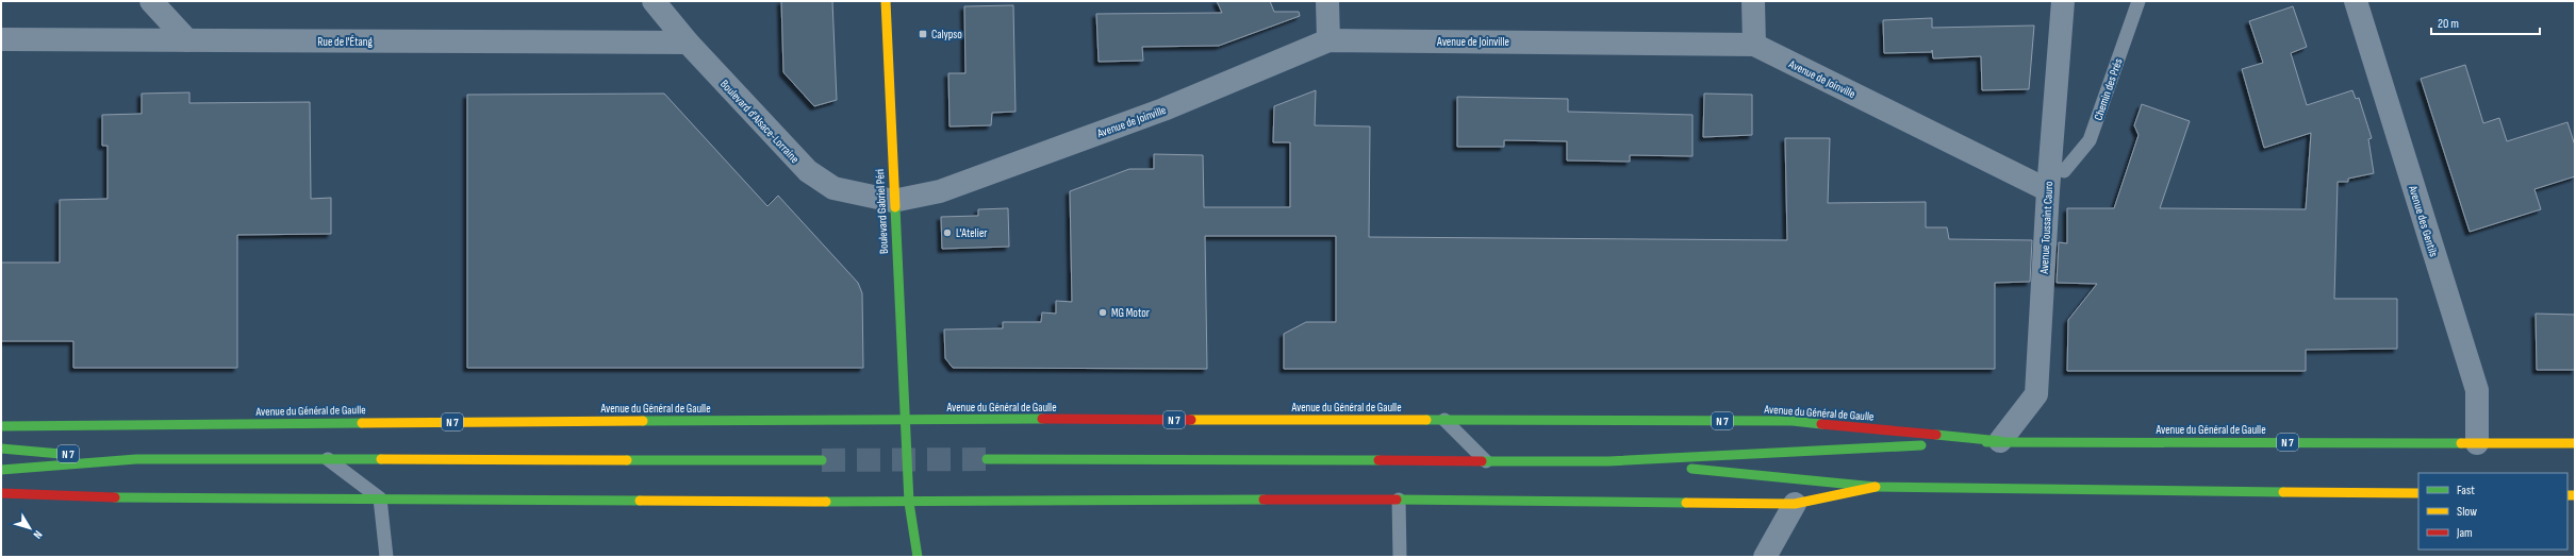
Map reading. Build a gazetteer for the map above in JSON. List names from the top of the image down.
{
  "streets": {
    "main road": ["Boulevard Gabriel Péri", "Avenue du Général de Gaulle", "N 7"],
    "street": [
      "Rue de l'Étang",
      "Avenue de Joinville",
      "Boulevard d'Alsace-Lorraine",
      "Avenue des Gentils",
      "Avenue Toussaint Cauro"
    ],
    "lane": ["Chemin des Prés"]
  },
  "crossings": [
    ["Rue de l'Étang", "Boulevard d'Alsace-Lorraine"],
    ["Avenue de Joinville", "Boulevard d'Alsace-Lorraine"],
    ["Avenue de Joinville", "Boulevard Gabriel Péri"],
    ["Avenue de Joinville", "Avenue Toussaint Cauro"],
    ["Boulevard d'Alsace-Lorraine", "Boulevard Gabriel Péri"],
    ["Boulevard Gabriel Péri", "Avenue du Général de Gaulle"],
    ["Avenue des Gentils", "Avenue du Général de Gaulle"],
    ["Avenue Toussaint Cauro", "Avenue du Général de Gaulle"]
  ],
  "places": {
    "transit": ["Calypso"],
    "other": ["L'Atelier", "MG Motor"]
  },
  "legend": ["Fast", "Slow", "Jam"],
  "scale_bar": "20 m",
  "north": "bottom right"
}
